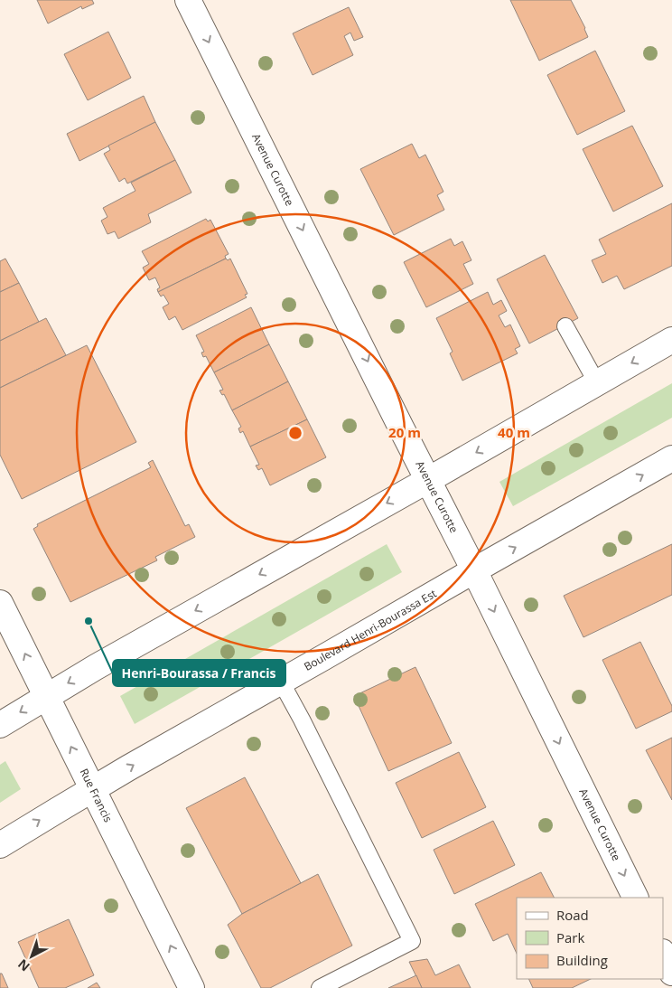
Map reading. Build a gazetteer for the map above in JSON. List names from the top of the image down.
{
  "streets": {
    "main road": ["Avenue Curotte", "Boulevard Henri-Bourassa Est", "Rue Francis"]
  },
  "crossings": [
    ["Avenue Curotte", "Boulevard Henri-Bourassa Est"],
    ["Boulevard Henri-Bourassa Est", "Rue Francis"]
  ],
  "one_way": ["Avenue Curotte", "Rue Francis"],
  "places": ["Henri-Bourassa / Francis"],
  "legend": ["Road", "Park", "Building"],
  "north": "bottom left",
  "rings": ["20 m", "40 m"]
}
